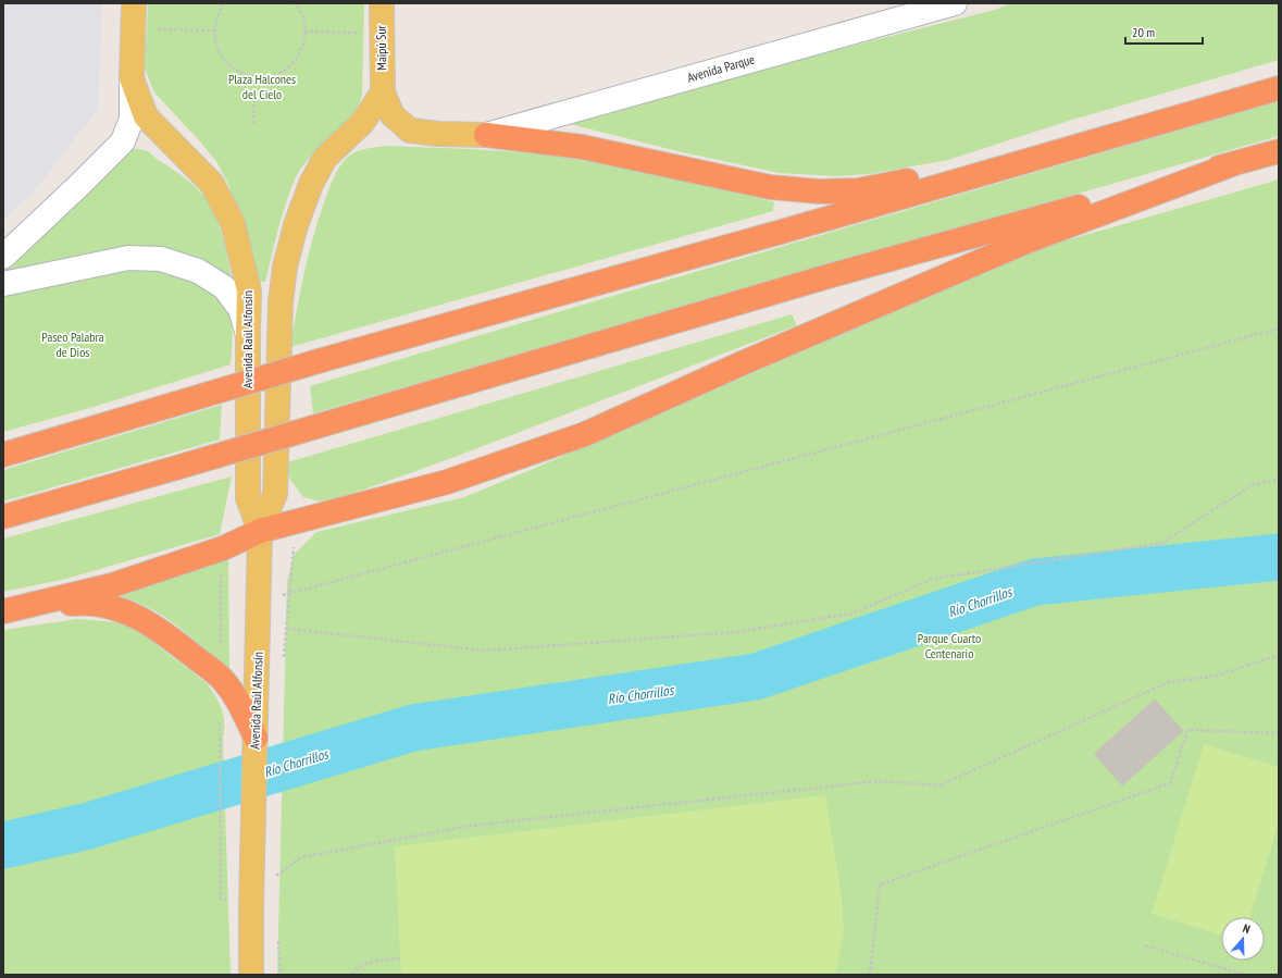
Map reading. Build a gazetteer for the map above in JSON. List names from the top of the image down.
{
  "streets": {
    "main road": ["Maipú Sur", "Avenida Raúl Alfonsín"],
    "street": ["Avenida Parque"]
  },
  "crossings": [
    ["Maipú Sur", "Avenida Raúl Alfonsín"]
  ],
  "water": ["Río Chorrillos"],
  "parks": ["Plaza Halcones del Cielo", "Paseo Palabra de Dios", "Parque Cuarto Centenario"],
  "scale_bar": "20 m",
  "north": "top"
}
